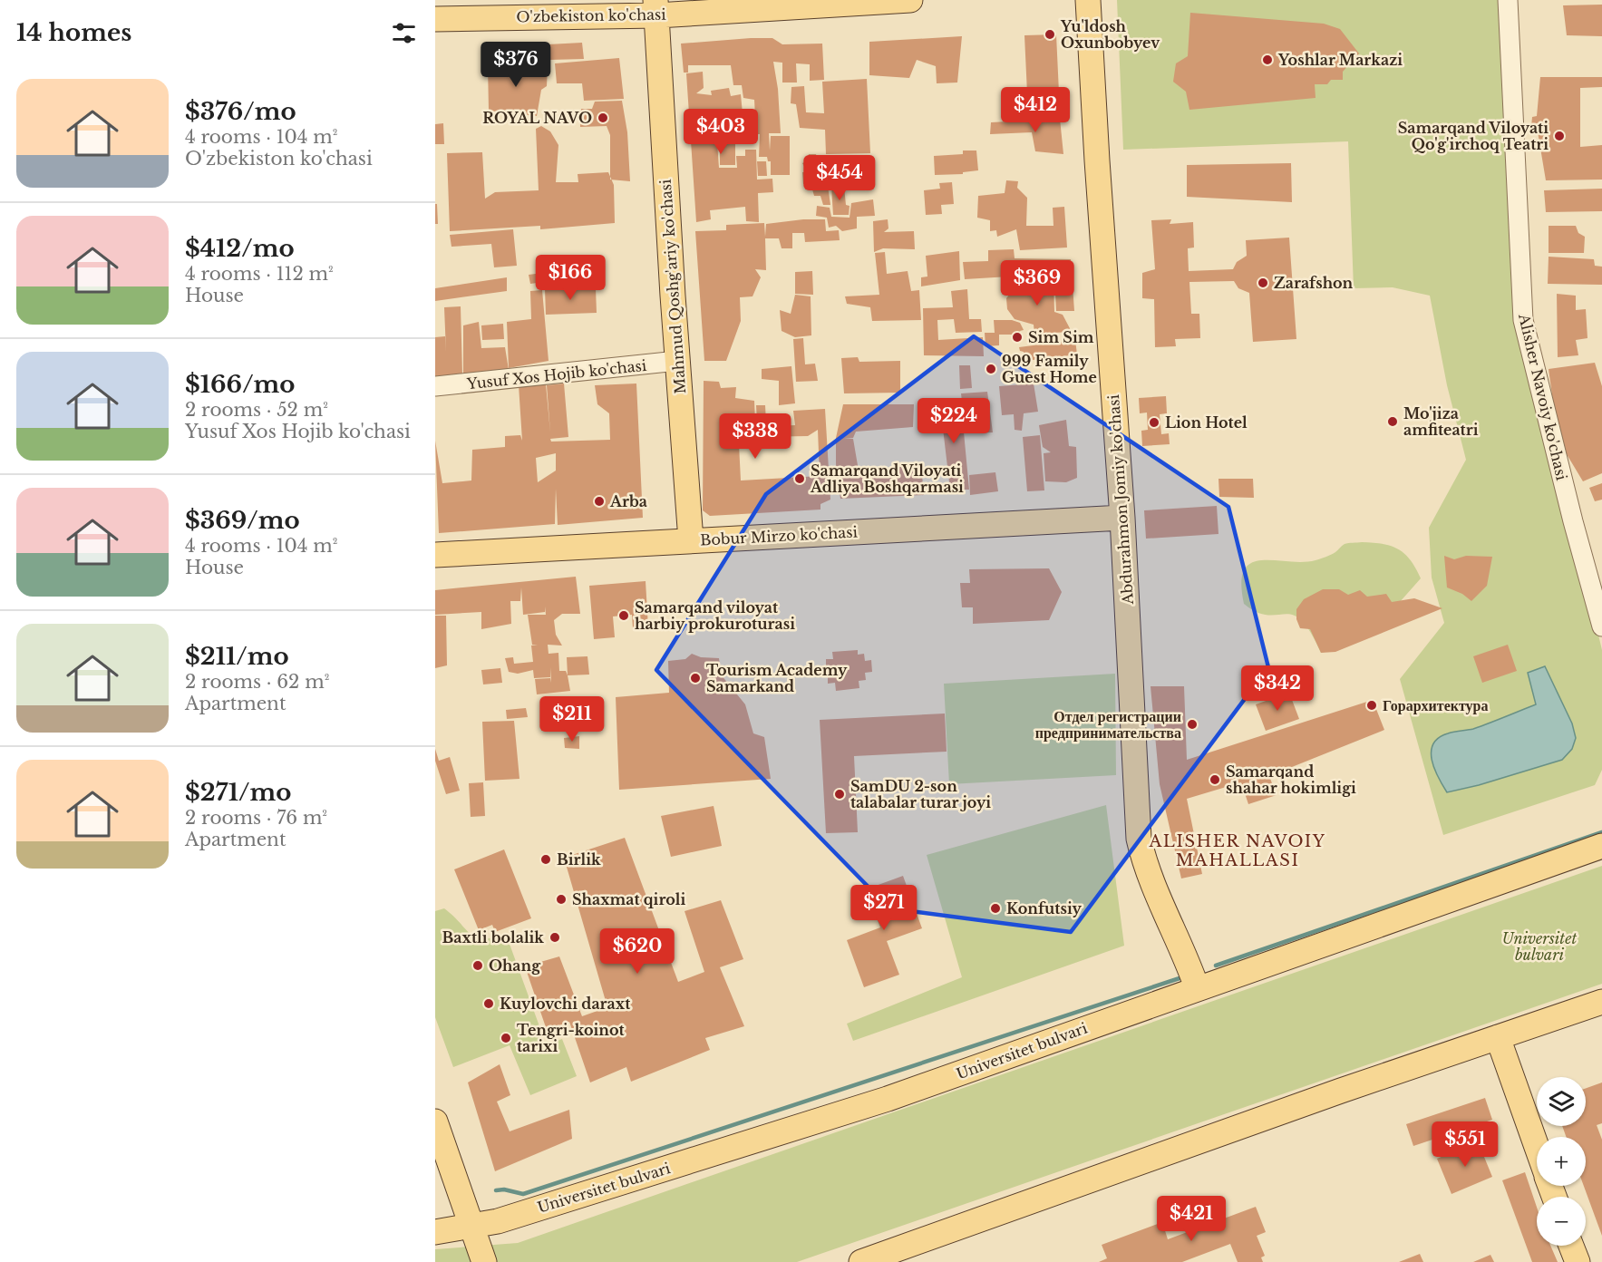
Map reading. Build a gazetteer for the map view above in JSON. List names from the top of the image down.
{
  "streets": {
    "main road": [
      "O'zbekiston ko'chasi",
      "Mahmud Qoshg'ariy ko'chasi",
      "Abdurahmon Jomiy ko'chasi",
      "Bobur Mirzo ko'chasi",
      "Universitet bulvari"
    ],
    "street": ["Yusuf Xos Hojib ko'chasi", "Alisher Navoiy ko'chasi"]
  },
  "crossings": [
    ["O'zbekiston ko'chasi", "Mahmud Qoshg'ariy ko'chasi"],
    ["Mahmud Qoshg'ariy ko'chasi", "Yusuf Xos Hojib ko'chasi"],
    ["Mahmud Qoshg'ariy ko'chasi", "Bobur Mirzo ko'chasi"],
    ["Abdurahmon Jomiy ko'chasi", "Bobur Mirzo ko'chasi"],
    ["Abdurahmon Jomiy ko'chasi", "Universitet bulvari"]
  ],
  "districts": ["ALISHER NAVOIY MAHALLASI"],
  "parks": ["Universitet bulvari"],
  "places": [
    "Yu'ldosh Oxunbobyev",
    "Yoshlar Markazi",
    "ROYAL NAVO",
    "Samarqand Viloyati Qo'g'irchoq Teatri",
    "Zarafshon",
    "Sim Sim",
    "999 Family Guest Home",
    "Mo'jiza amfiteatri",
    "Lion Hotel",
    "Samarqand Viloyati Adliya Boshqarmasi",
    "Arba",
    "Samarqand viloyat harbiy prokuroturasi",
    "Tourism Academy Samarkand",
    "Горархитектура",
    "Отдел регистрации предпринимательства",
    "Samarqand shahar hokimligi",
    "SamDU 2-son talabalar turar joyi",
    "Birlik",
    "Shaxmat qiroli",
    "Konfutsiy",
    "Baxtli bolalik",
    "Ohang",
    "Kuylovchi daraxt",
    "Tengri-koinot tarixi"
  ],
  "page": {
    "heading": "14 homes",
    "price": [
      "$376",
      "$412",
      "$403",
      "$454",
      "$166",
      "$369",
      "$224",
      "$338",
      "$342",
      "$211",
      "$271",
      "$620",
      "$551",
      "$421"
    ],
    "list": [
      {
        "name": "$376/mo",
        "note": "4 rooms · 104 m² · O'zbekiston ko'chasi"
      },
      {
        "name": "$412/mo",
        "note": "4 rooms · 112 m² · House"
      },
      {
        "name": "$166/mo",
        "note": "2 rooms · 52 m² · Yusuf Xos Hojib ko'chasi"
      },
      {
        "name": "$369/mo",
        "note": "4 rooms · 104 m² · House"
      },
      {
        "name": "$211/mo",
        "note": "2 rooms · 62 m² · Apartment"
      },
      {
        "name": "$271/mo",
        "note": "2 rooms · 76 m² · Apartment"
      }
    ],
    "map_buttons": ["+", "−"]
  }
}
